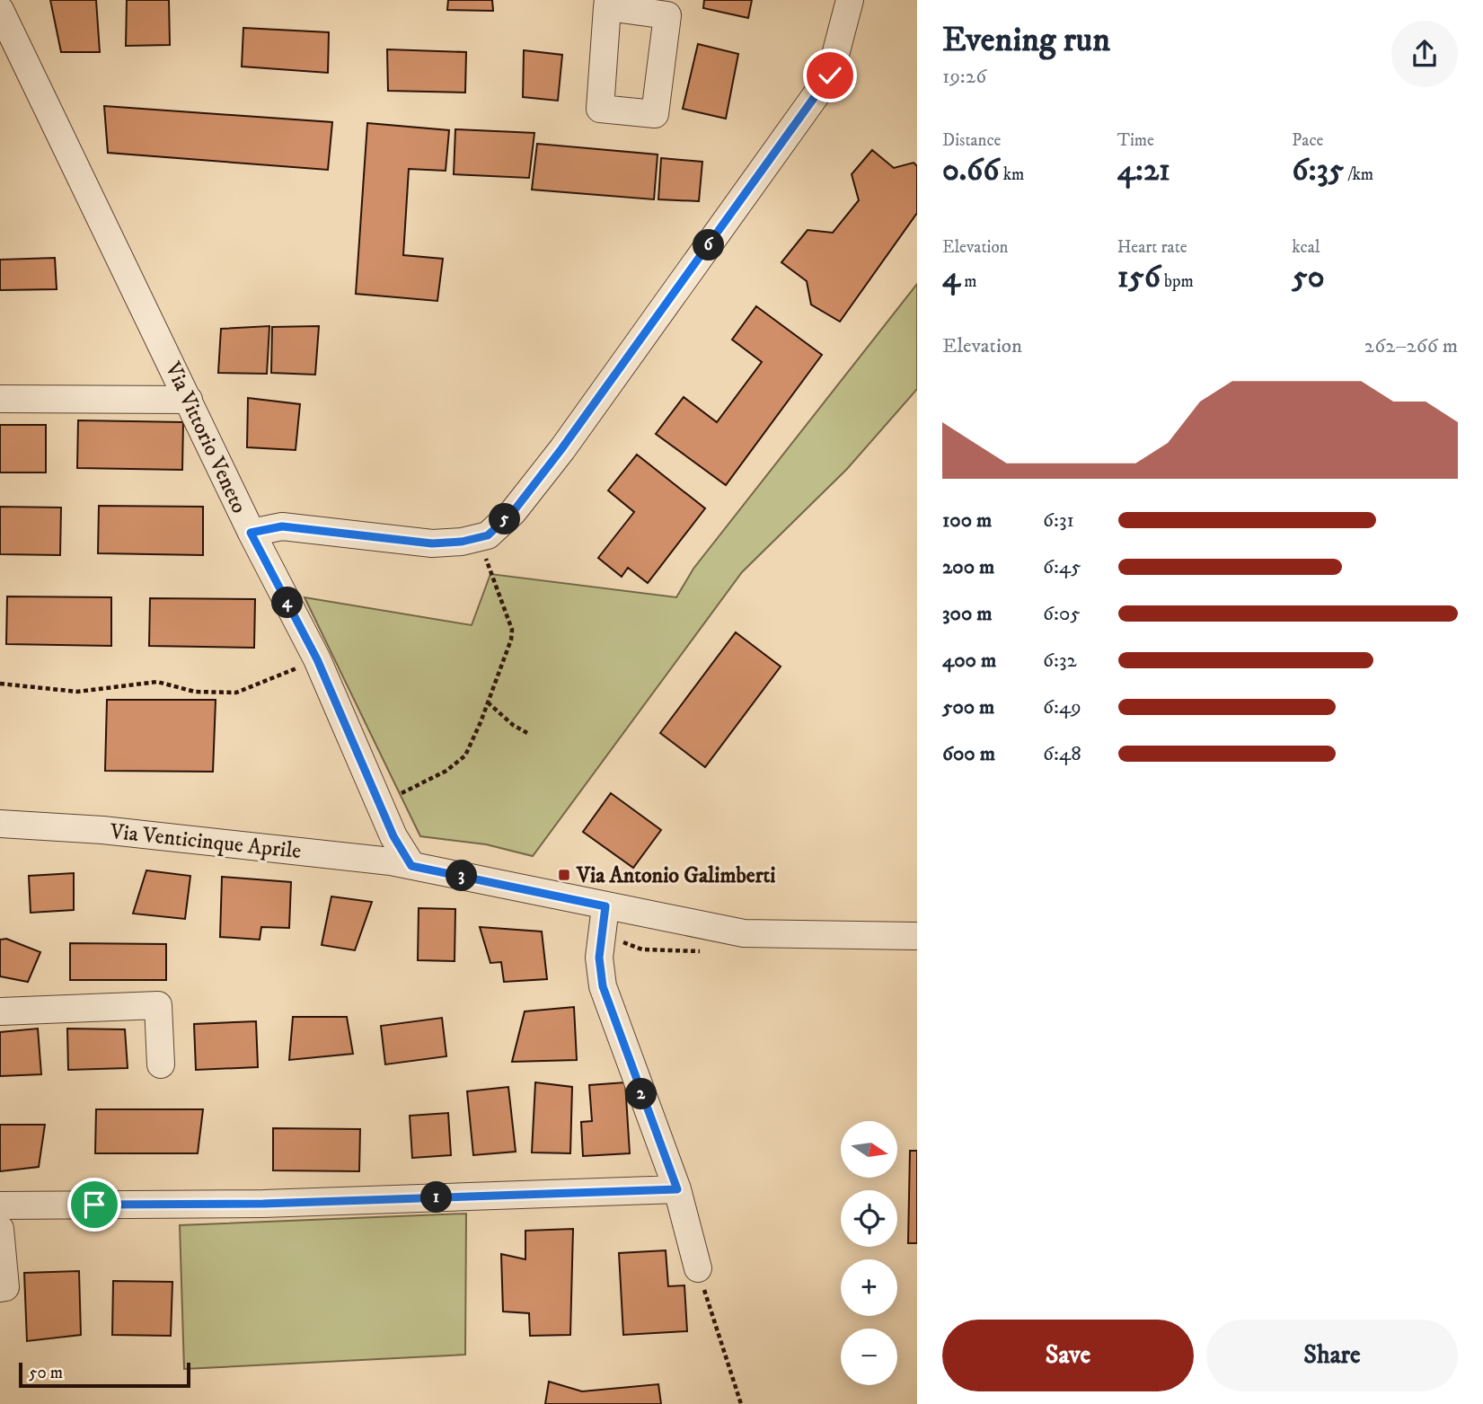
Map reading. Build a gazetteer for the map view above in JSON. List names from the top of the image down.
{
  "streets": {
    "street": ["Via Vittorio Veneto", "Via Venticinque Aprile"]
  },
  "crossings": [
    ["Via Vittorio Veneto", "Via Venticinque Aprile"]
  ],
  "places": {
    "transit": ["Via Antonio Galimberti"]
  },
  "scale_bar": "50 m",
  "north": "right",
  "page": {
    "heading": ["Evening run", "19:26"],
    "stats": [
      ["Distance", "0.66 km"],
      ["Time", "4:21"],
      ["Pace", "6:35 /km"],
      ["Elevation", "4 m"],
      ["Heart rate", "156 bpm"],
      ["kcal", "50"]
    ],
    "pins": [
      "6",
      "5",
      "4",
      "3",
      "2",
      "1"
    ],
    "chart": ["Elevation", "262–266 m"],
    "list": [
      {
        "name": "100 m",
        "note": "6:31"
      },
      {
        "name": "200 m",
        "note": "6:45"
      },
      {
        "name": "300 m",
        "note": "6:05"
      },
      {
        "name": "400 m",
        "note": "6:32"
      },
      {
        "name": "500 m",
        "note": "6:49"
      },
      {
        "name": "600 m",
        "note": "6:48"
      }
    ],
    "map_buttons": ["+", "−"],
    "buttons": ["Save", "Share"],
    "scale": "50 m"
  }
}
